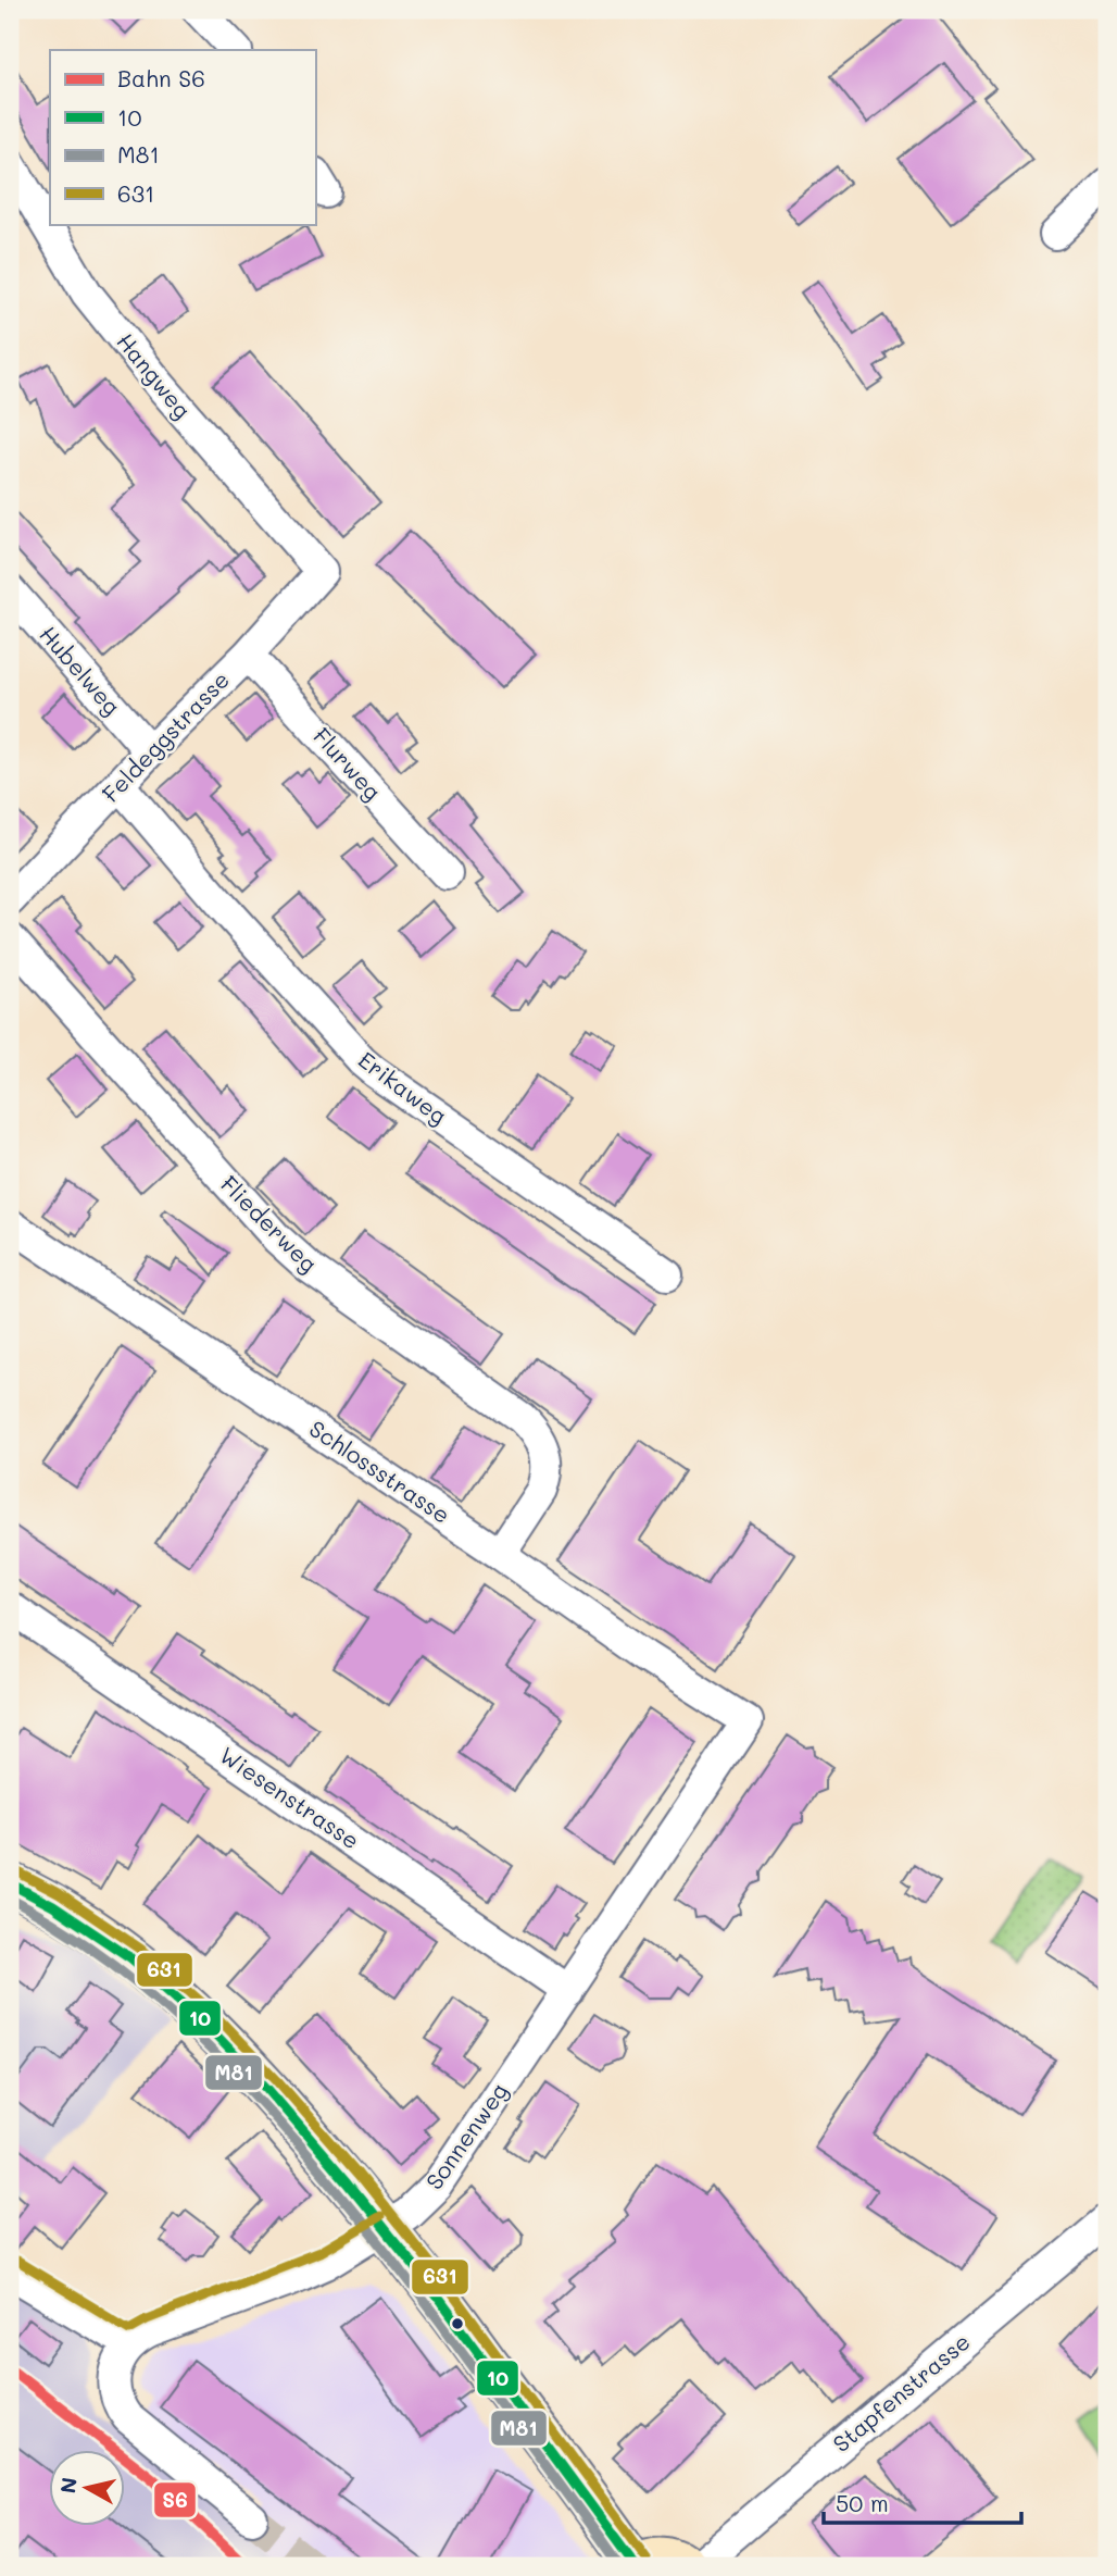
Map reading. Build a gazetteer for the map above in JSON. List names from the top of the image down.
{
  "streets": {
    "street": [
      "Hangweg",
      "Hubelweg",
      "Feldeggstrasse",
      "Flurweg",
      "Erikaweg",
      "Fliederweg",
      "Schlossstrasse",
      "Wiesenstrasse",
      "Sonnenweg",
      "Stapfenstrasse"
    ]
  },
  "crossings": [
    ["Hangweg", "Feldeggstrasse"],
    ["Hubelweg", "Feldeggstrasse"],
    ["Feldeggstrasse", "Flurweg"],
    ["Feldeggstrasse", "Erikaweg"],
    ["Fliederweg", "Schlossstrasse"],
    ["Schlossstrasse", "Sonnenweg"],
    ["Wiesenstrasse", "Sonnenweg"]
  ],
  "lines": [
    "transit line 631",
    "transit line 10",
    "transit line M81",
    "rail line S6"
  ],
  "legend": [
    "Bahn S6",
    "10",
    "M81",
    "631"
  ],
  "scale_bar": "50 m",
  "north": "left"
}
